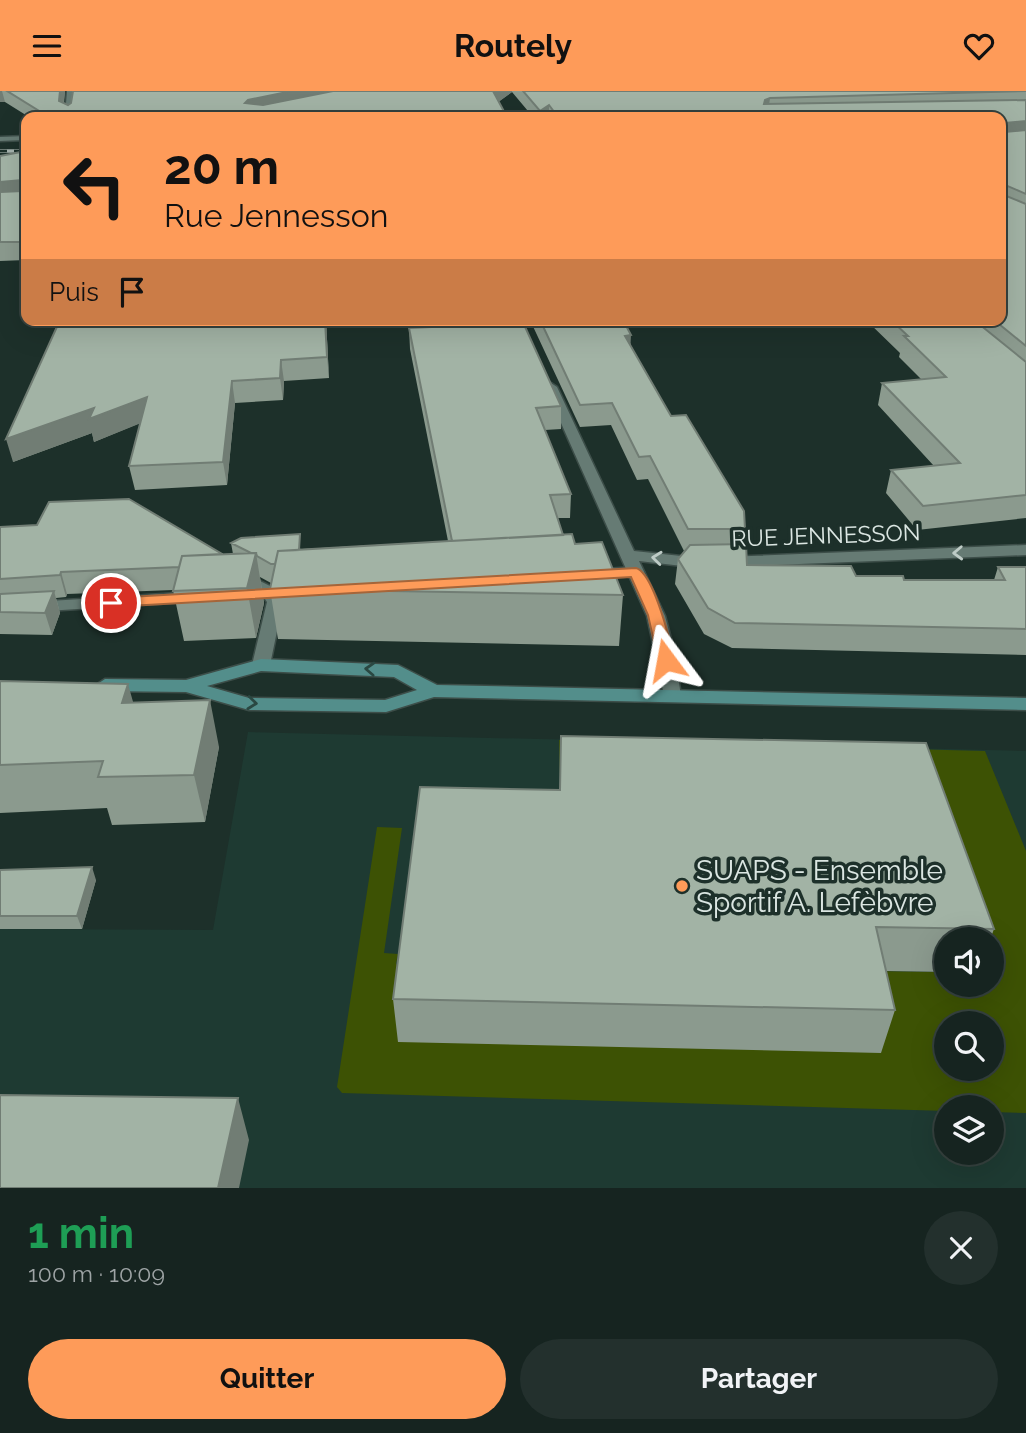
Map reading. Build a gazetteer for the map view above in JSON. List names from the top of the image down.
{
  "streets": {
    "street": ["RUE JENNESSON"]
  },
  "one_way": ["RUE JENNESSON"],
  "places": ["SUAPS - Ensemble Sportif A. Lefèbvre"],
  "page": {
    "header": "Routely",
    "turn": ["20 m", "Rue Jennesson"],
    "then": "Puis",
    "heading": ["1 min", "100 m · 10:09"],
    "buttons": ["Quitter", "Partager"]
  }
}
